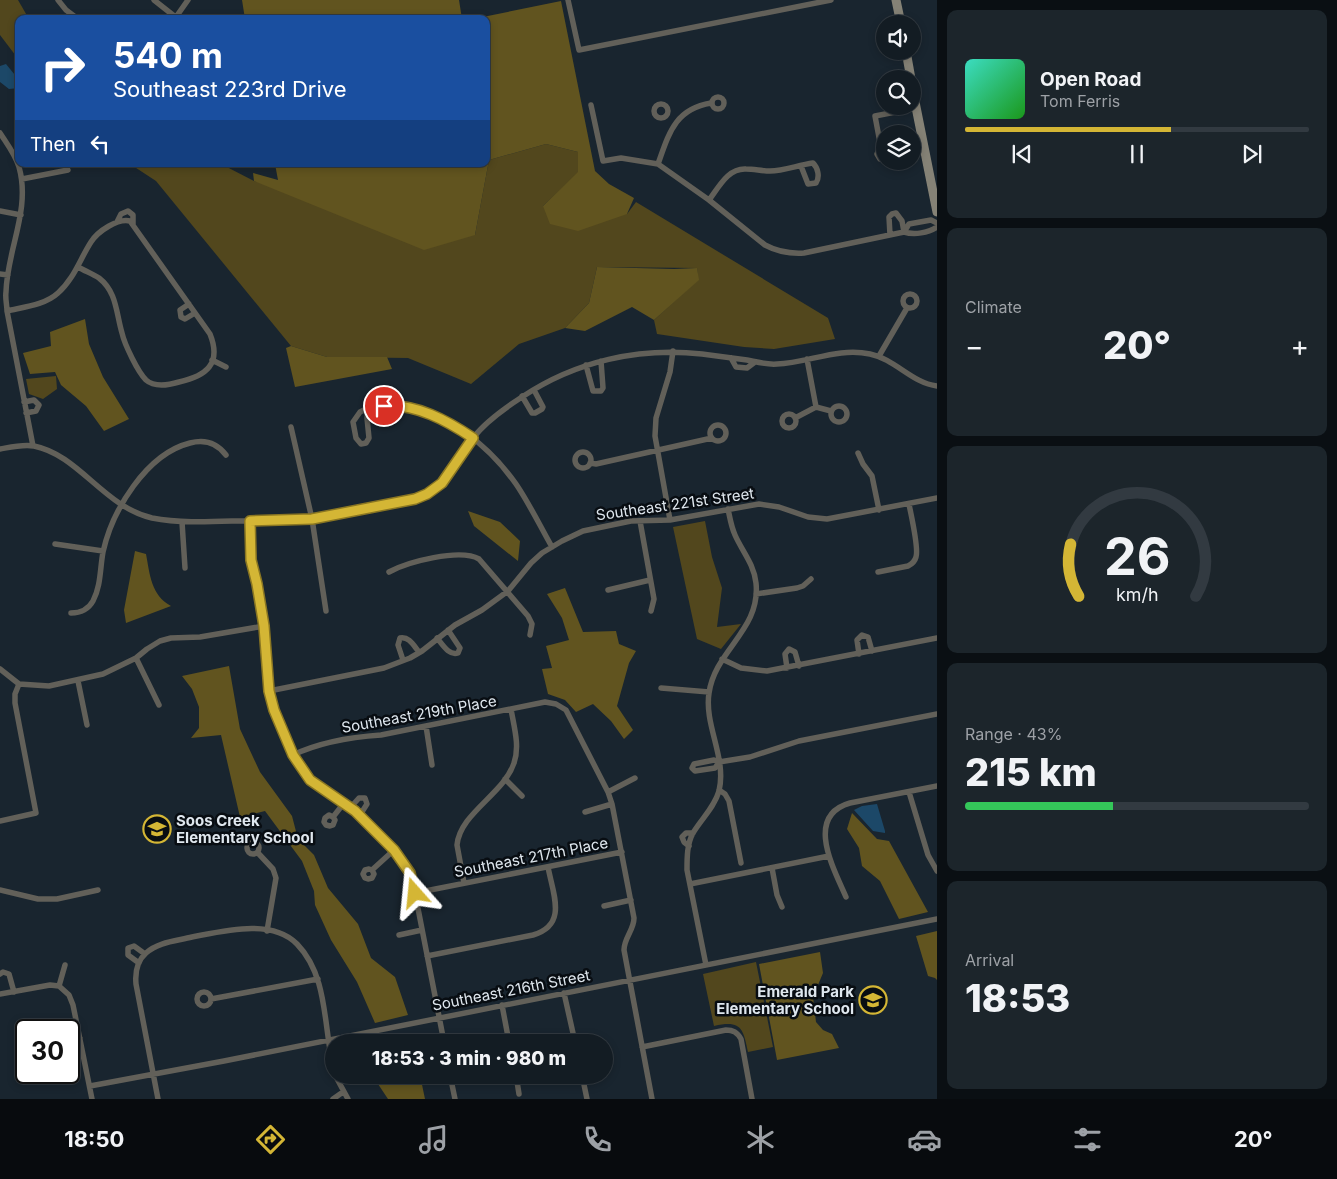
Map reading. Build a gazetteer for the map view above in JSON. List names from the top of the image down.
{
  "streets": {
    "street": [
      "Southeast 221st Street",
      "Southeast 219th Place",
      "Southeast 217th Place",
      "Southeast 216th Street"
    ]
  },
  "places": {
    "school or university": ["Soos Creek Elementary School", "Emerald Park Elementary School"]
  },
  "page": {
    "turn": ["540 m", "Southeast 223rd Drive"],
    "song": ["Open Road", "Tom Ferris"],
    "then": "Then",
    "tile": [
      "Climate",
      ["Range · 43%", "215 km"],
      ["Arrival", "18:53"]
    ],
    "heat": ["−", "20°", "+"],
    "limit": "30",
    "trip": "18:53 · 3 min · 980 m",
    "tabs": ["18:50", "20°"],
    "gauge": ["26", "km/h"]
  }
}
